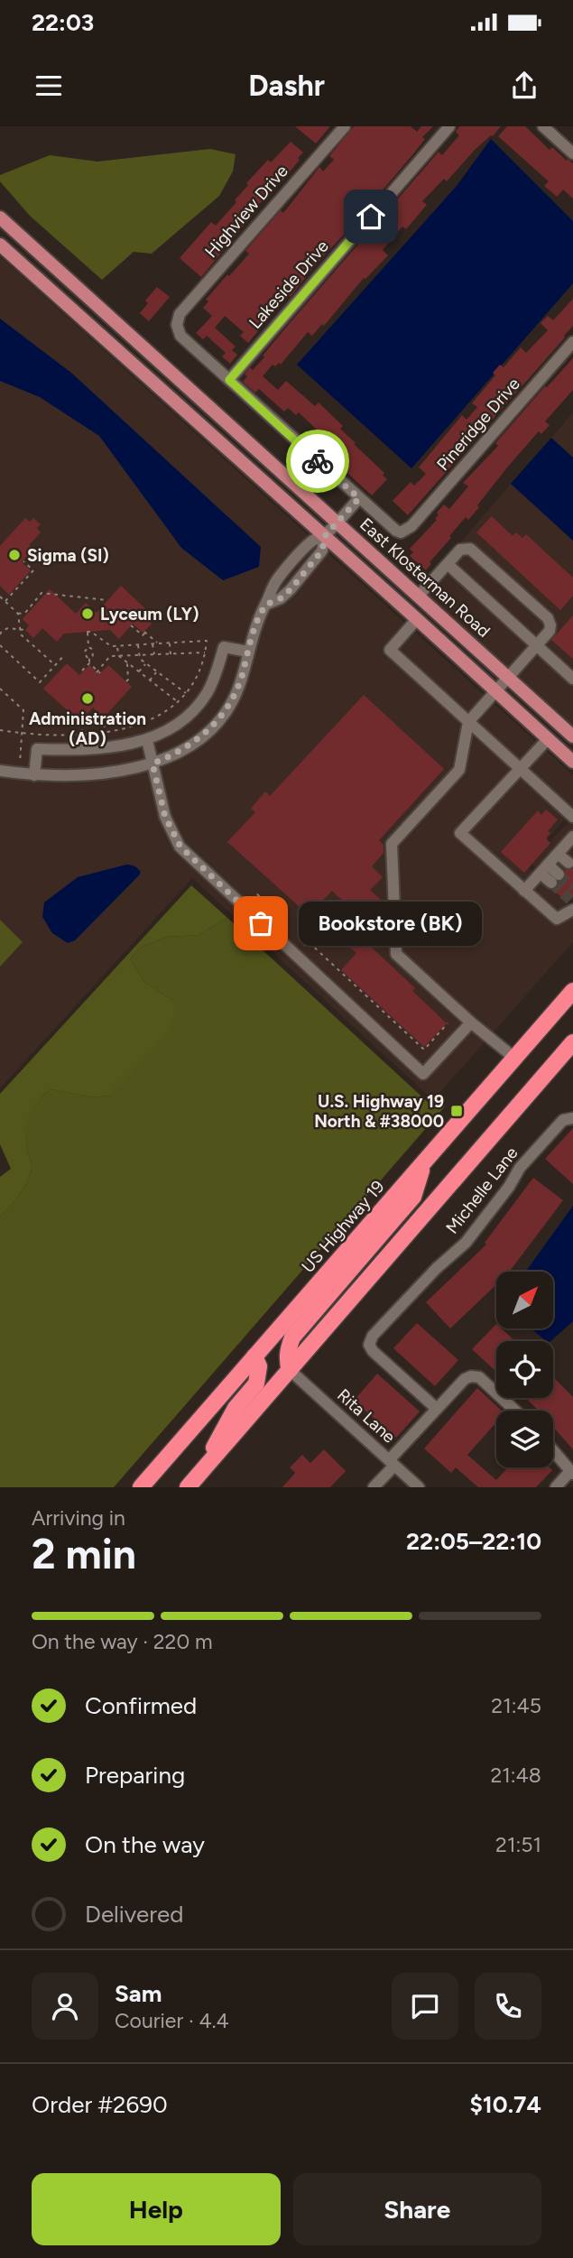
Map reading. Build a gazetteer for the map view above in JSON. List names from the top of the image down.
{
  "streets": {
    "highway": ["US Highway 19"],
    "main road": ["East Klosterman Road"],
    "street": [
      "Highview Drive",
      "Lakeside Drive",
      "Pineridge Drive",
      "Michelle Lane",
      "Rita Lane"
    ]
  },
  "crossings": [
    ["Highview Drive", "Lakeside Drive"]
  ],
  "places": {
    "other": [
      "Sigma (SI)",
      "Lyceum (LY)",
      "Administration (AD)",
      "Bookstore (BK)"
    ],
    "transit": ["U.S. Highway 19 North & #38000"]
  },
  "north": "top right",
  "page": {
    "status": "22:03",
    "header": "Dashr",
    "bubble": "Bookstore (BK)",
    "heading": ["2 min", "Arriving in", "22:05–22:10"],
    "panel": [
      "Sam",
      "Courier · 4.4",
      "Order #2690",
      "$10.74"
    ],
    "bar": "On the way · 220 m",
    "list": [
      ["Confirmed", "21:45"],
      ["Preparing", "21:48"],
      ["On the way", "21:51"],
      "Delivered"
    ],
    "buttons": ["Help", "Share"]
  }
}
